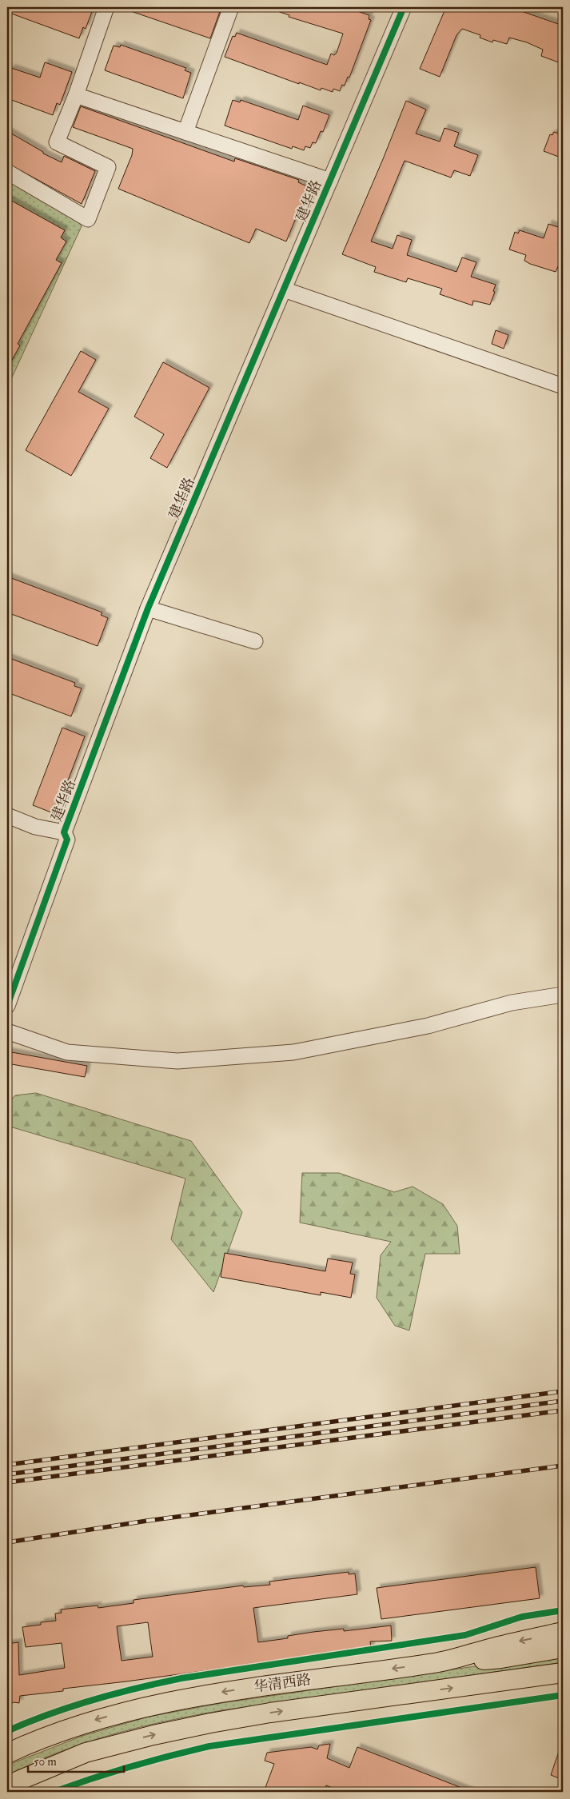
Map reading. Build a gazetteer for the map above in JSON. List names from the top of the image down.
{
  "streets": {
    "main road": ["华清西路"],
    "street": ["建华路"]
  },
  "scale_bar": "50 m"
}
